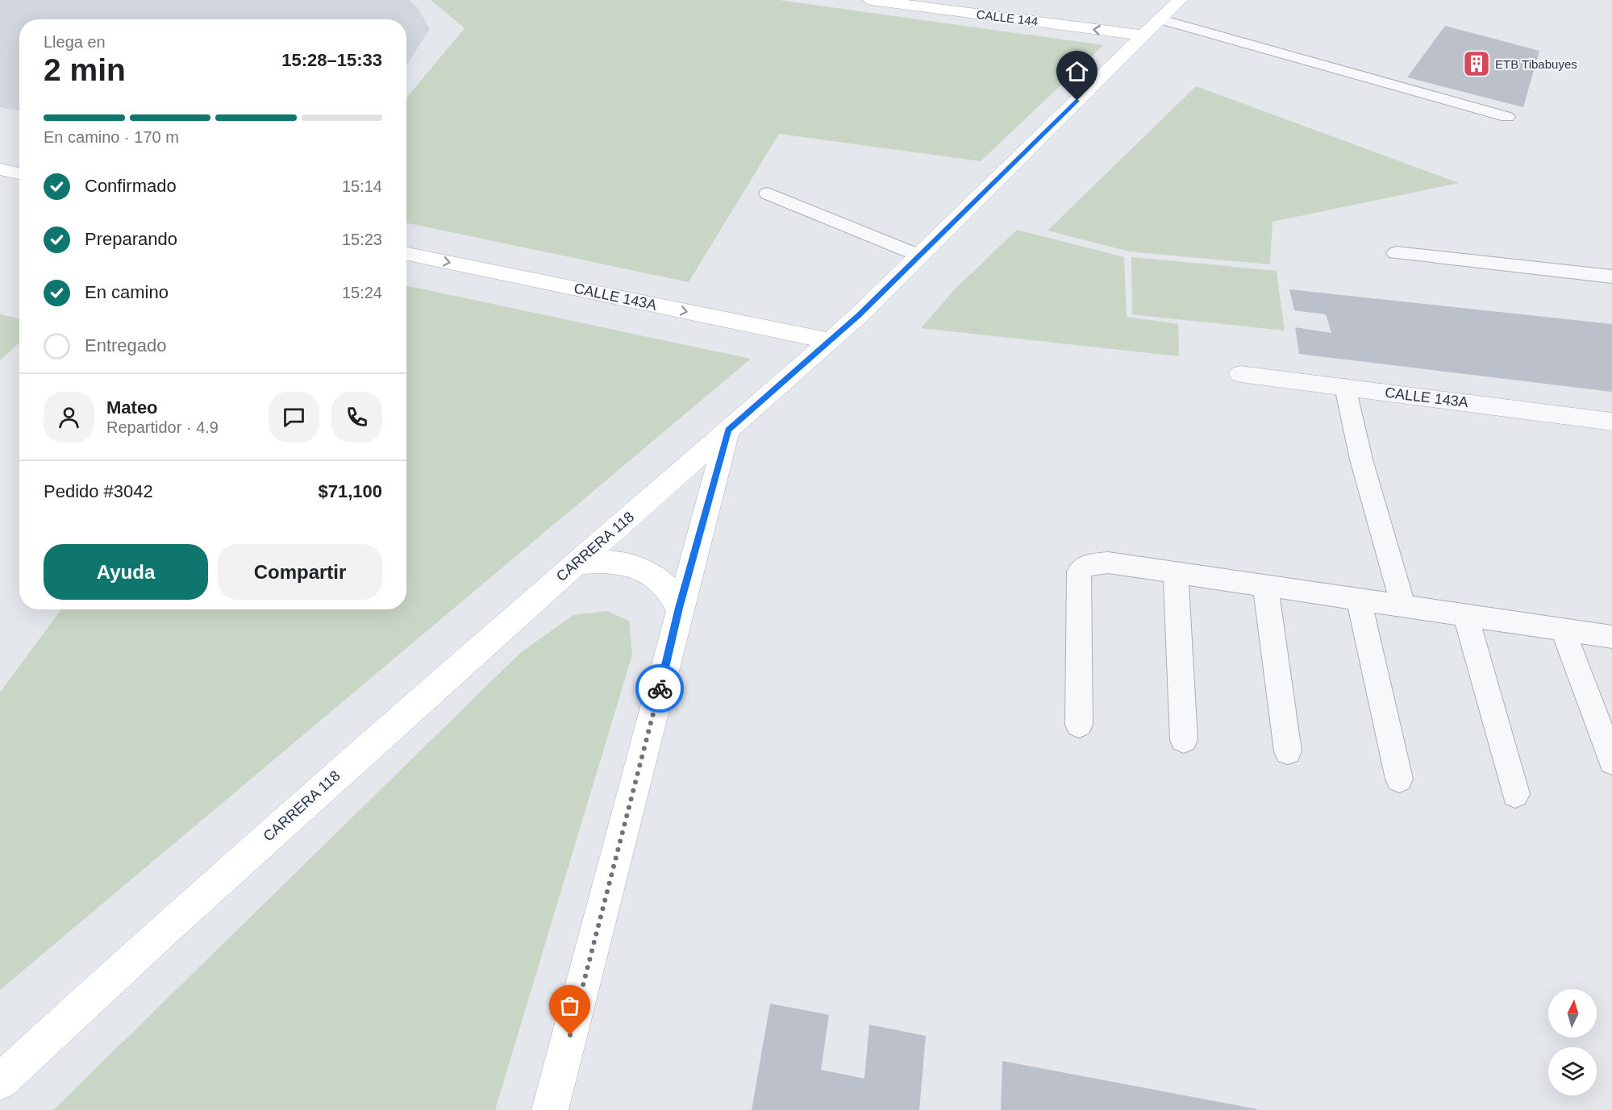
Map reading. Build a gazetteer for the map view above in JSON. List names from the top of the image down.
{
  "streets": {
    "main road": ["CALLE 144", "CALLE 143A", "CARRERA 118"]
  },
  "crossings": [
    ["CALLE 144", "CARRERA 118"],
    ["CALLE 143A", "CARRERA 118"]
  ],
  "one_way": ["CALLE 144", "CALLE 143A"],
  "places": {
    "building": ["ETB Tibabuyes"]
  },
  "north": "top",
  "page": {
    "heading": ["2 min", "Llega en", "15:28–15:33"],
    "panel": [
      "Mateo",
      "Repartidor · 4.9",
      "Pedido #3042",
      "$71,100"
    ],
    "bar": "En camino · 170 m",
    "list": [
      ["Confirmado", "15:14"],
      ["Preparando", "15:23"],
      ["En camino", "15:24"],
      "Entregado"
    ],
    "buttons": ["Ayuda", "Compartir"]
  }
}
